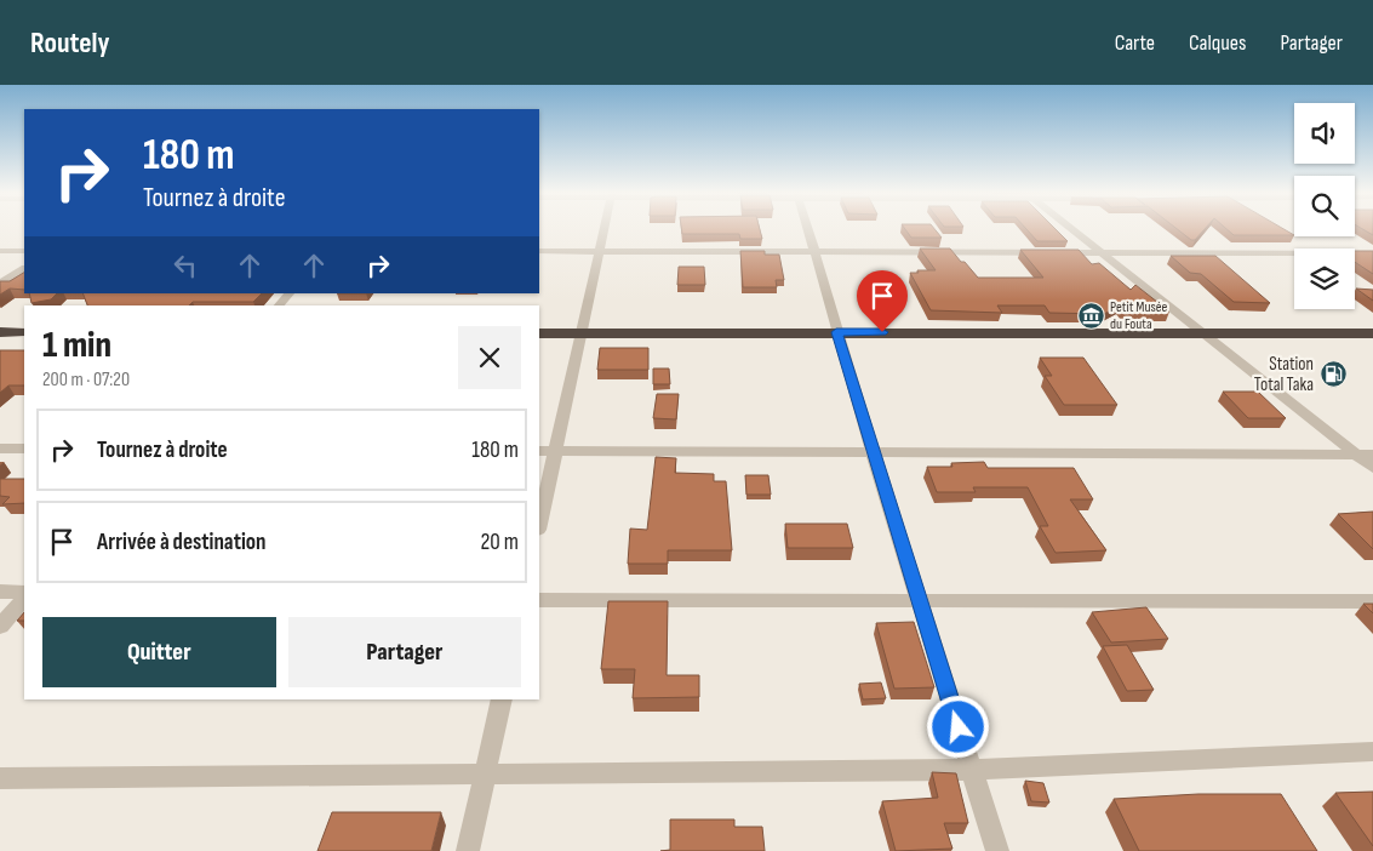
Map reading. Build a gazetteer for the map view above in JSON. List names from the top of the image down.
{
  "places": {
    "museum": ["Petit Musée du Fouta"],
    "fuel station": ["Station Total Taka"]
  },
  "page": {
    "header": "Routely",
    "nav": ["Carte", "Calques", "Partager"],
    "turn": ["180 m", "Tournez à droite"],
    "heading": ["1 min", "200 m · 07:20"],
    "list": [
      {
        "name": "Tournez à droite",
        "value": "180 m"
      },
      {
        "name": "Arrivée à destination",
        "value": "20 m"
      }
    ],
    "buttons": ["Quitter", "Partager"]
  }
}
